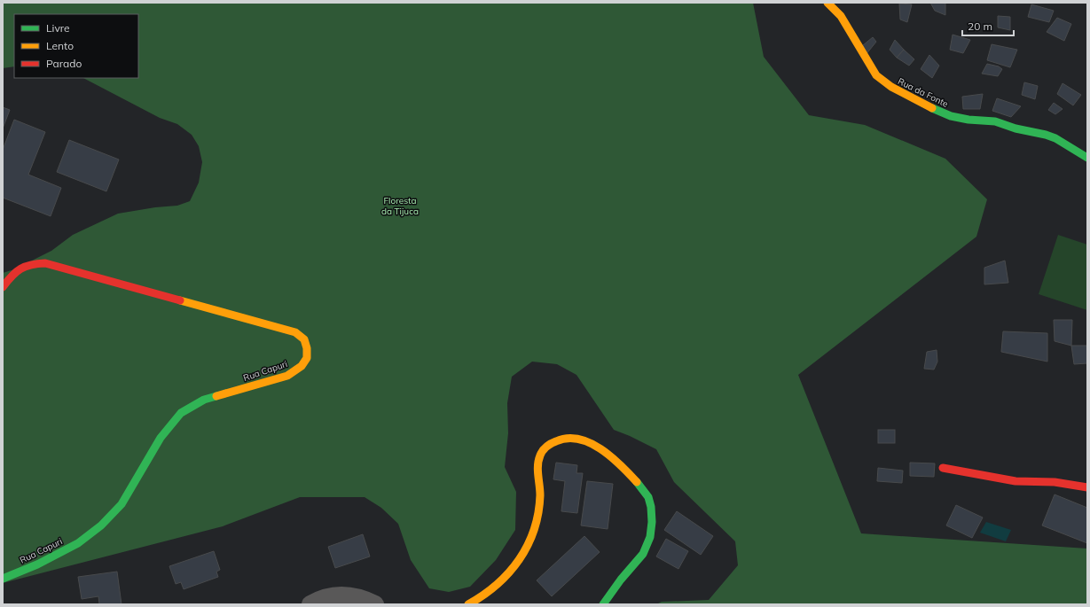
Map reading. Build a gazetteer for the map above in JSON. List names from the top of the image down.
{
  "streets": {
    "street": ["Rua da Fonte", "Rua Capuri"]
  },
  "parks": ["Floresta da Tijuca"],
  "legend": ["Livre", "Lento", "Parado"],
  "scale_bar": "20 m"
}
